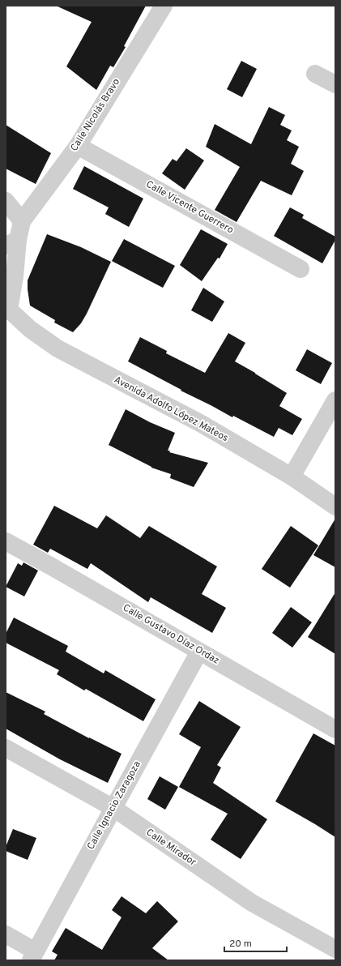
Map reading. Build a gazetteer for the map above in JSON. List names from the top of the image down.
{
  "streets": {
    "street": [
      "Calle Nicolás Bravo",
      "Calle Vicente Guerrero",
      "Avenida Adolfo López Mateos",
      "Calle Gustavo Díaz Ordaz",
      "Calle Ignacio Zaragoza",
      "Calle Mirador"
    ]
  },
  "crossings": [
    ["Calle Nicolás Bravo", "Calle Vicente Guerrero"],
    ["Calle Gustavo Díaz Ordaz", "Calle Ignacio Zaragoza"],
    ["Calle Ignacio Zaragoza", "Calle Mirador"]
  ],
  "scale_bar": "20 m"
}
